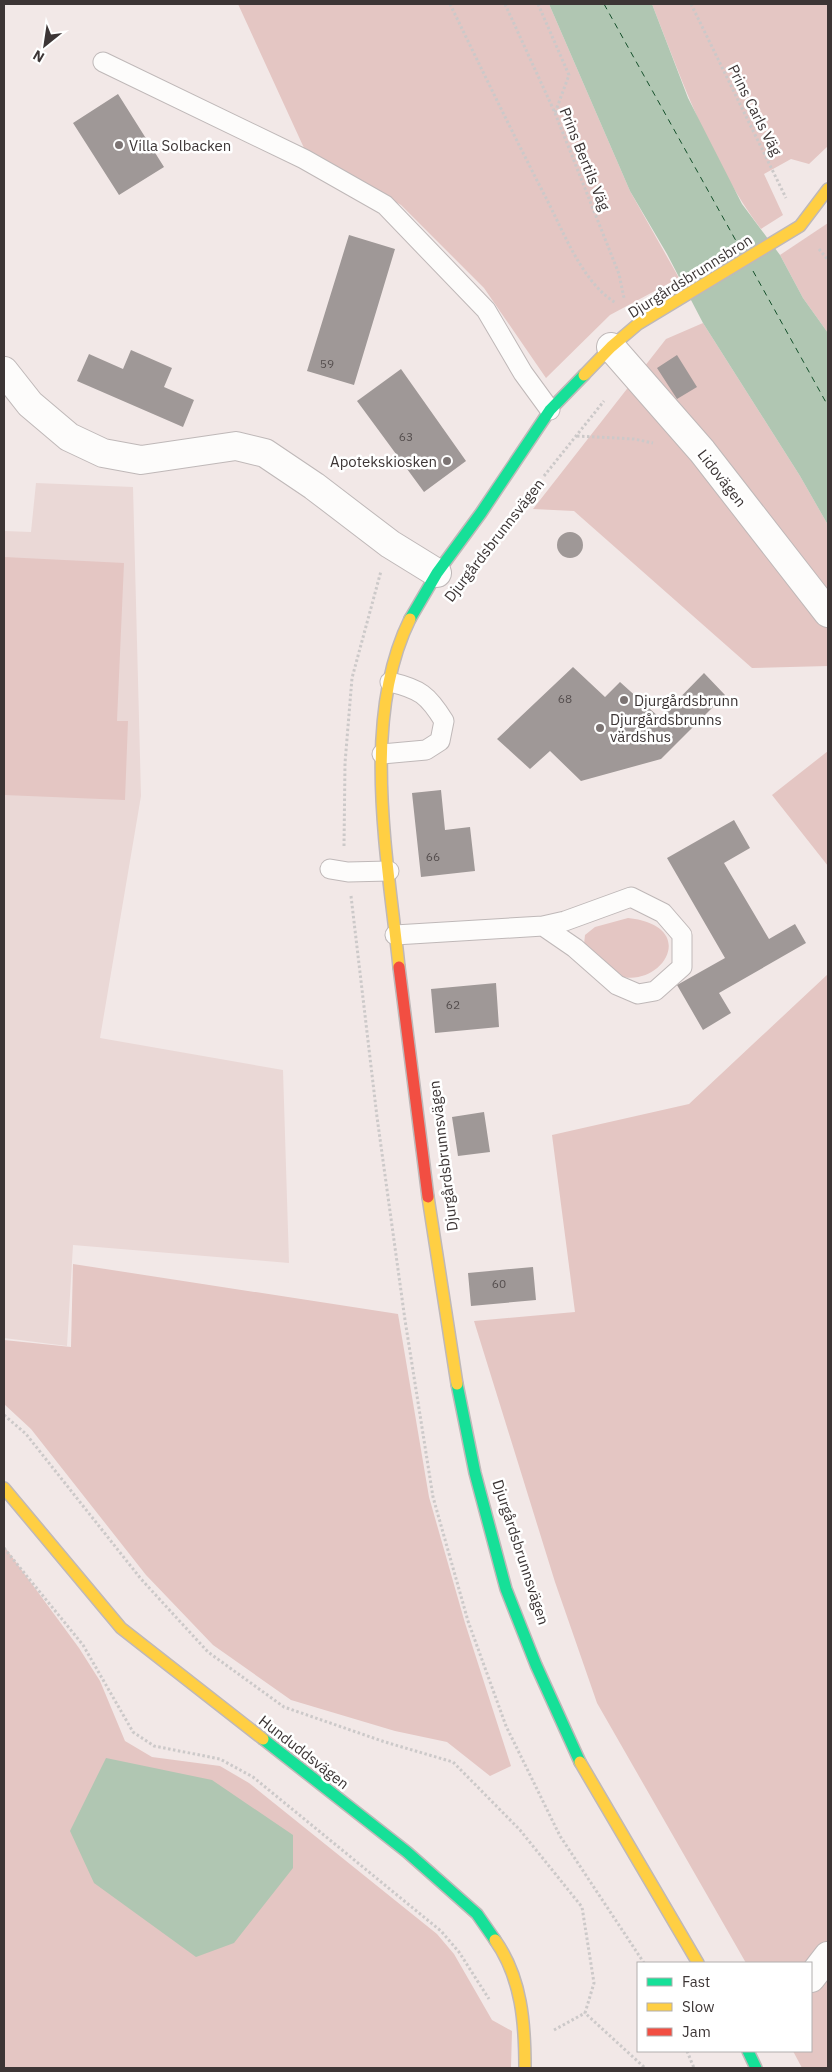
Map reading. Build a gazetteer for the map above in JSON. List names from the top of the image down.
{
  "streets": {
    "street": [
      "Djurgårdsbrunnsbron",
      "Lidovägen",
      "Djurgårdsbrunnsvägen",
      "Hunduddsvägen"
    ],
    "path": ["Prins Carls Väg", "Prins Bertils Väg"]
  },
  "crossings": [
    ["Prins Carls Väg", "Djurgårdsbrunnsbron"],
    ["Prins Bertils Väg", "Djurgårdsbrunnsbron"],
    ["Djurgårdsbrunnsbron", "Lidovägen"],
    ["Djurgårdsbrunnsbron", "Djurgårdsbrunnsvägen"],
    ["Lidovägen", "Djurgårdsbrunnsvägen"]
  ],
  "places": [
    "Villa Solbacken",
    "Apotekskiosken",
    "Djurgårdsbrunn",
    "Djurgårdsbrunns värdshus"
  ],
  "house_numbers": [
    "59",
    "63",
    "68",
    "66",
    "62",
    "60"
  ],
  "legend": ["Fast", "Slow", "Jam"],
  "north": "bottom left"
}
